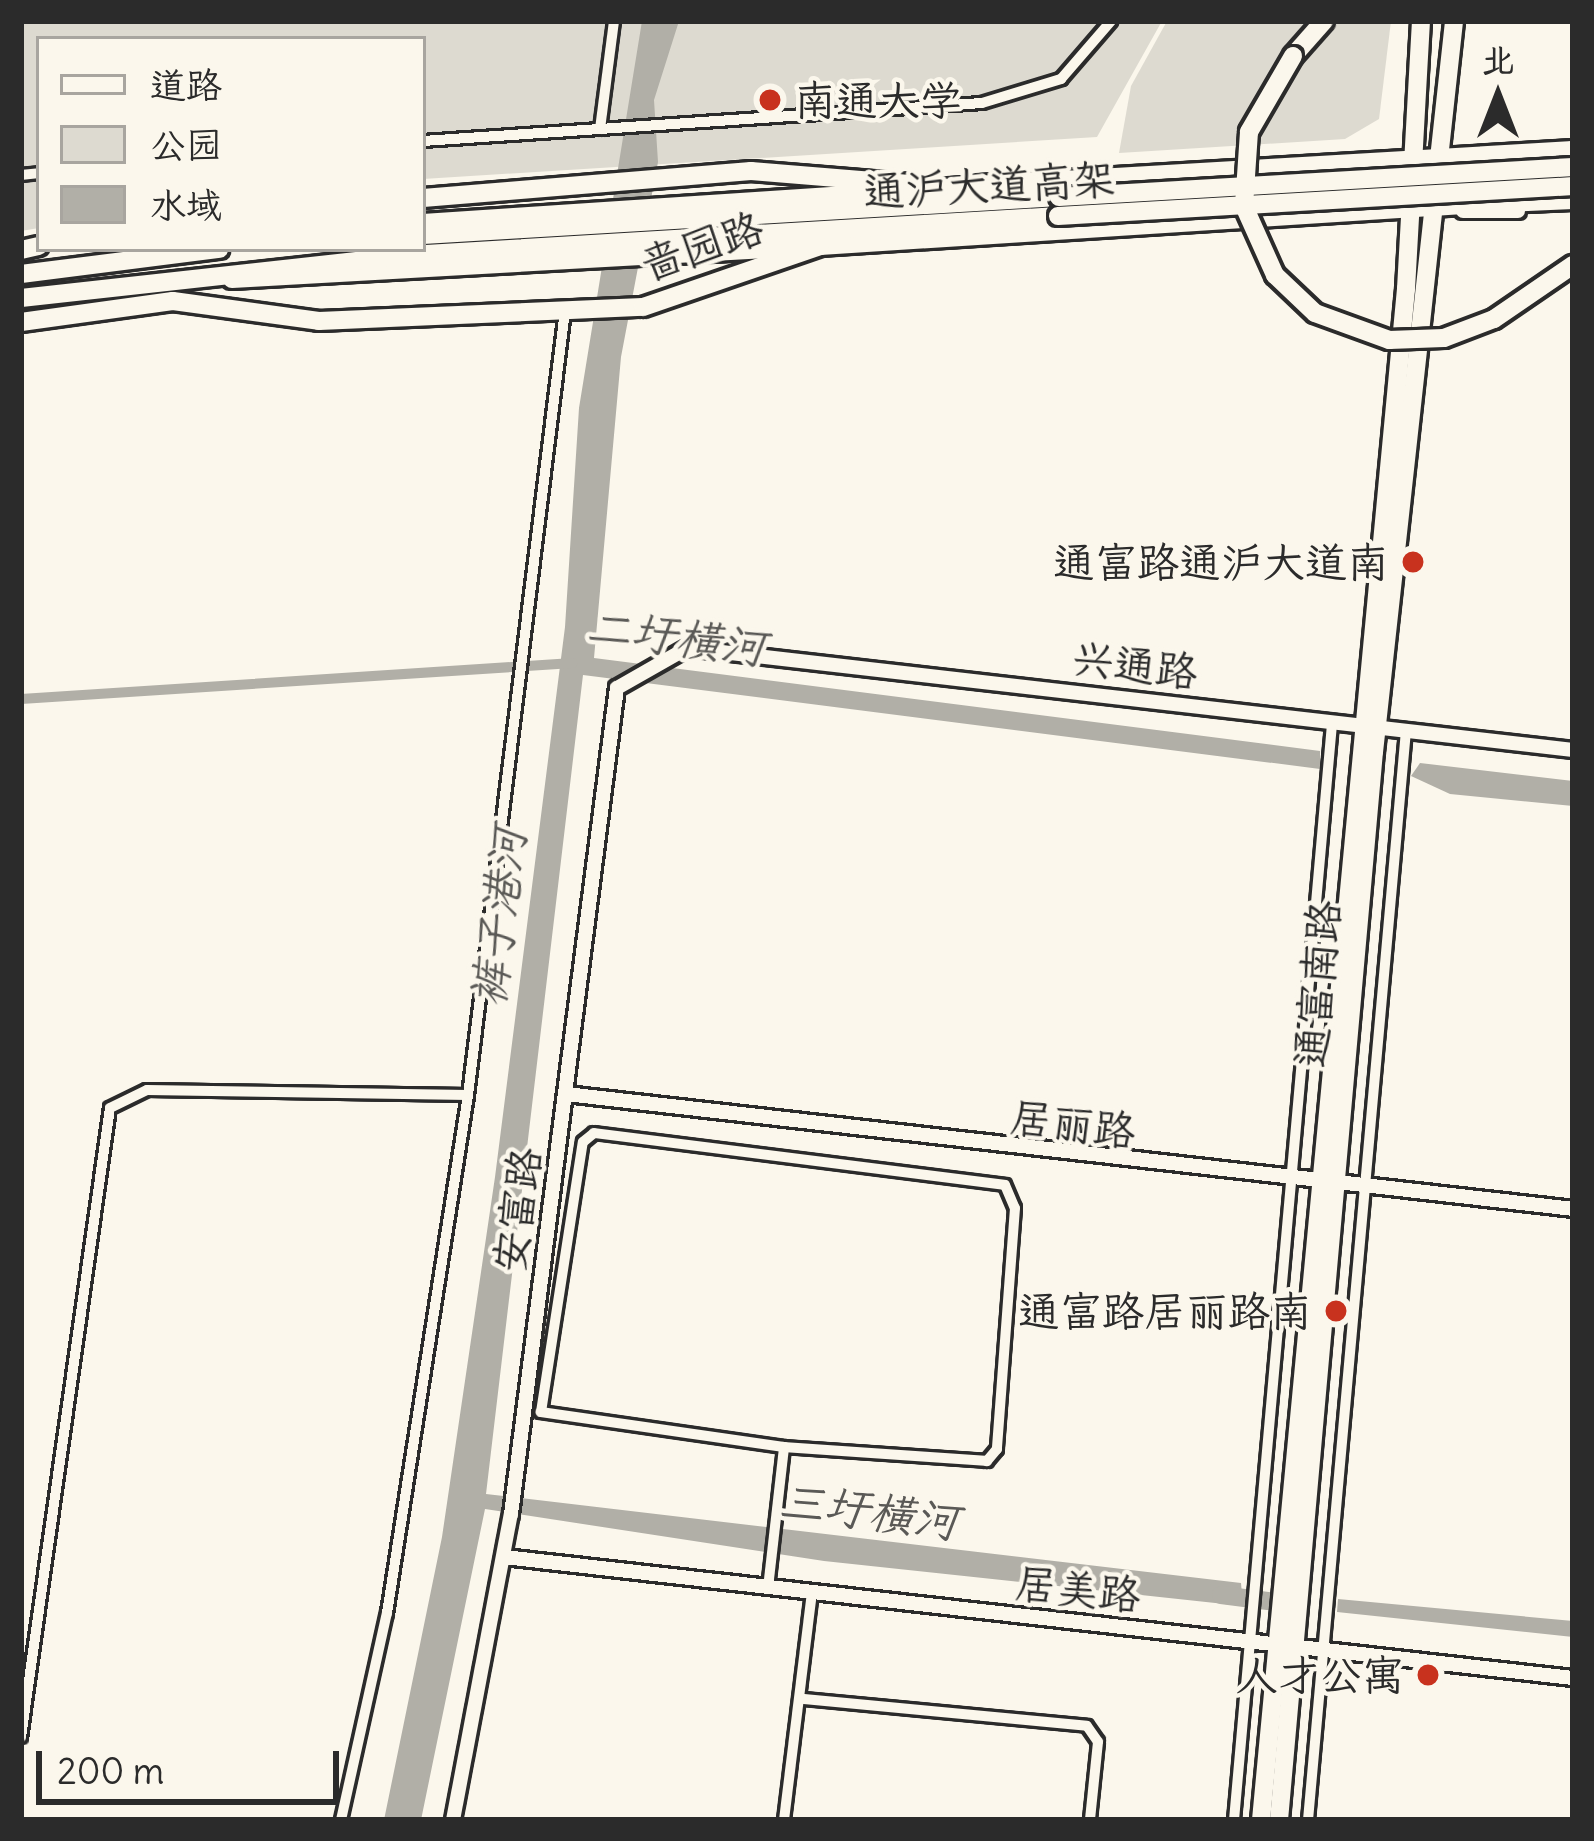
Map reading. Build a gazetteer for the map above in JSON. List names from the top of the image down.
{
  "streets": {
    "main road": ["通沪大道高架", "啬园路", "通富南路"],
    "street": [
      "兴通路",
      "居丽路",
      "安富路",
      "居美路"
    ]
  },
  "crossings": [
    ["啬园路", "通富南路"],
    ["兴通路", "通富南路"],
    ["兴通路", "安富路"],
    ["通富南路", "居丽路"],
    ["通富南路", "居美路"],
    ["居丽路", "安富路"],
    ["安富路", "居美路"]
  ],
  "water": ["二圩横河", "裤子港河", "三圩横河"],
  "places": [
    "南通大学",
    "通富路通沪大道南",
    "通富路居丽路南",
    "人才公寓"
  ],
  "legend": ["道路", "公园", "水域"],
  "scale_bar": "200 m",
  "north": "top"
}
